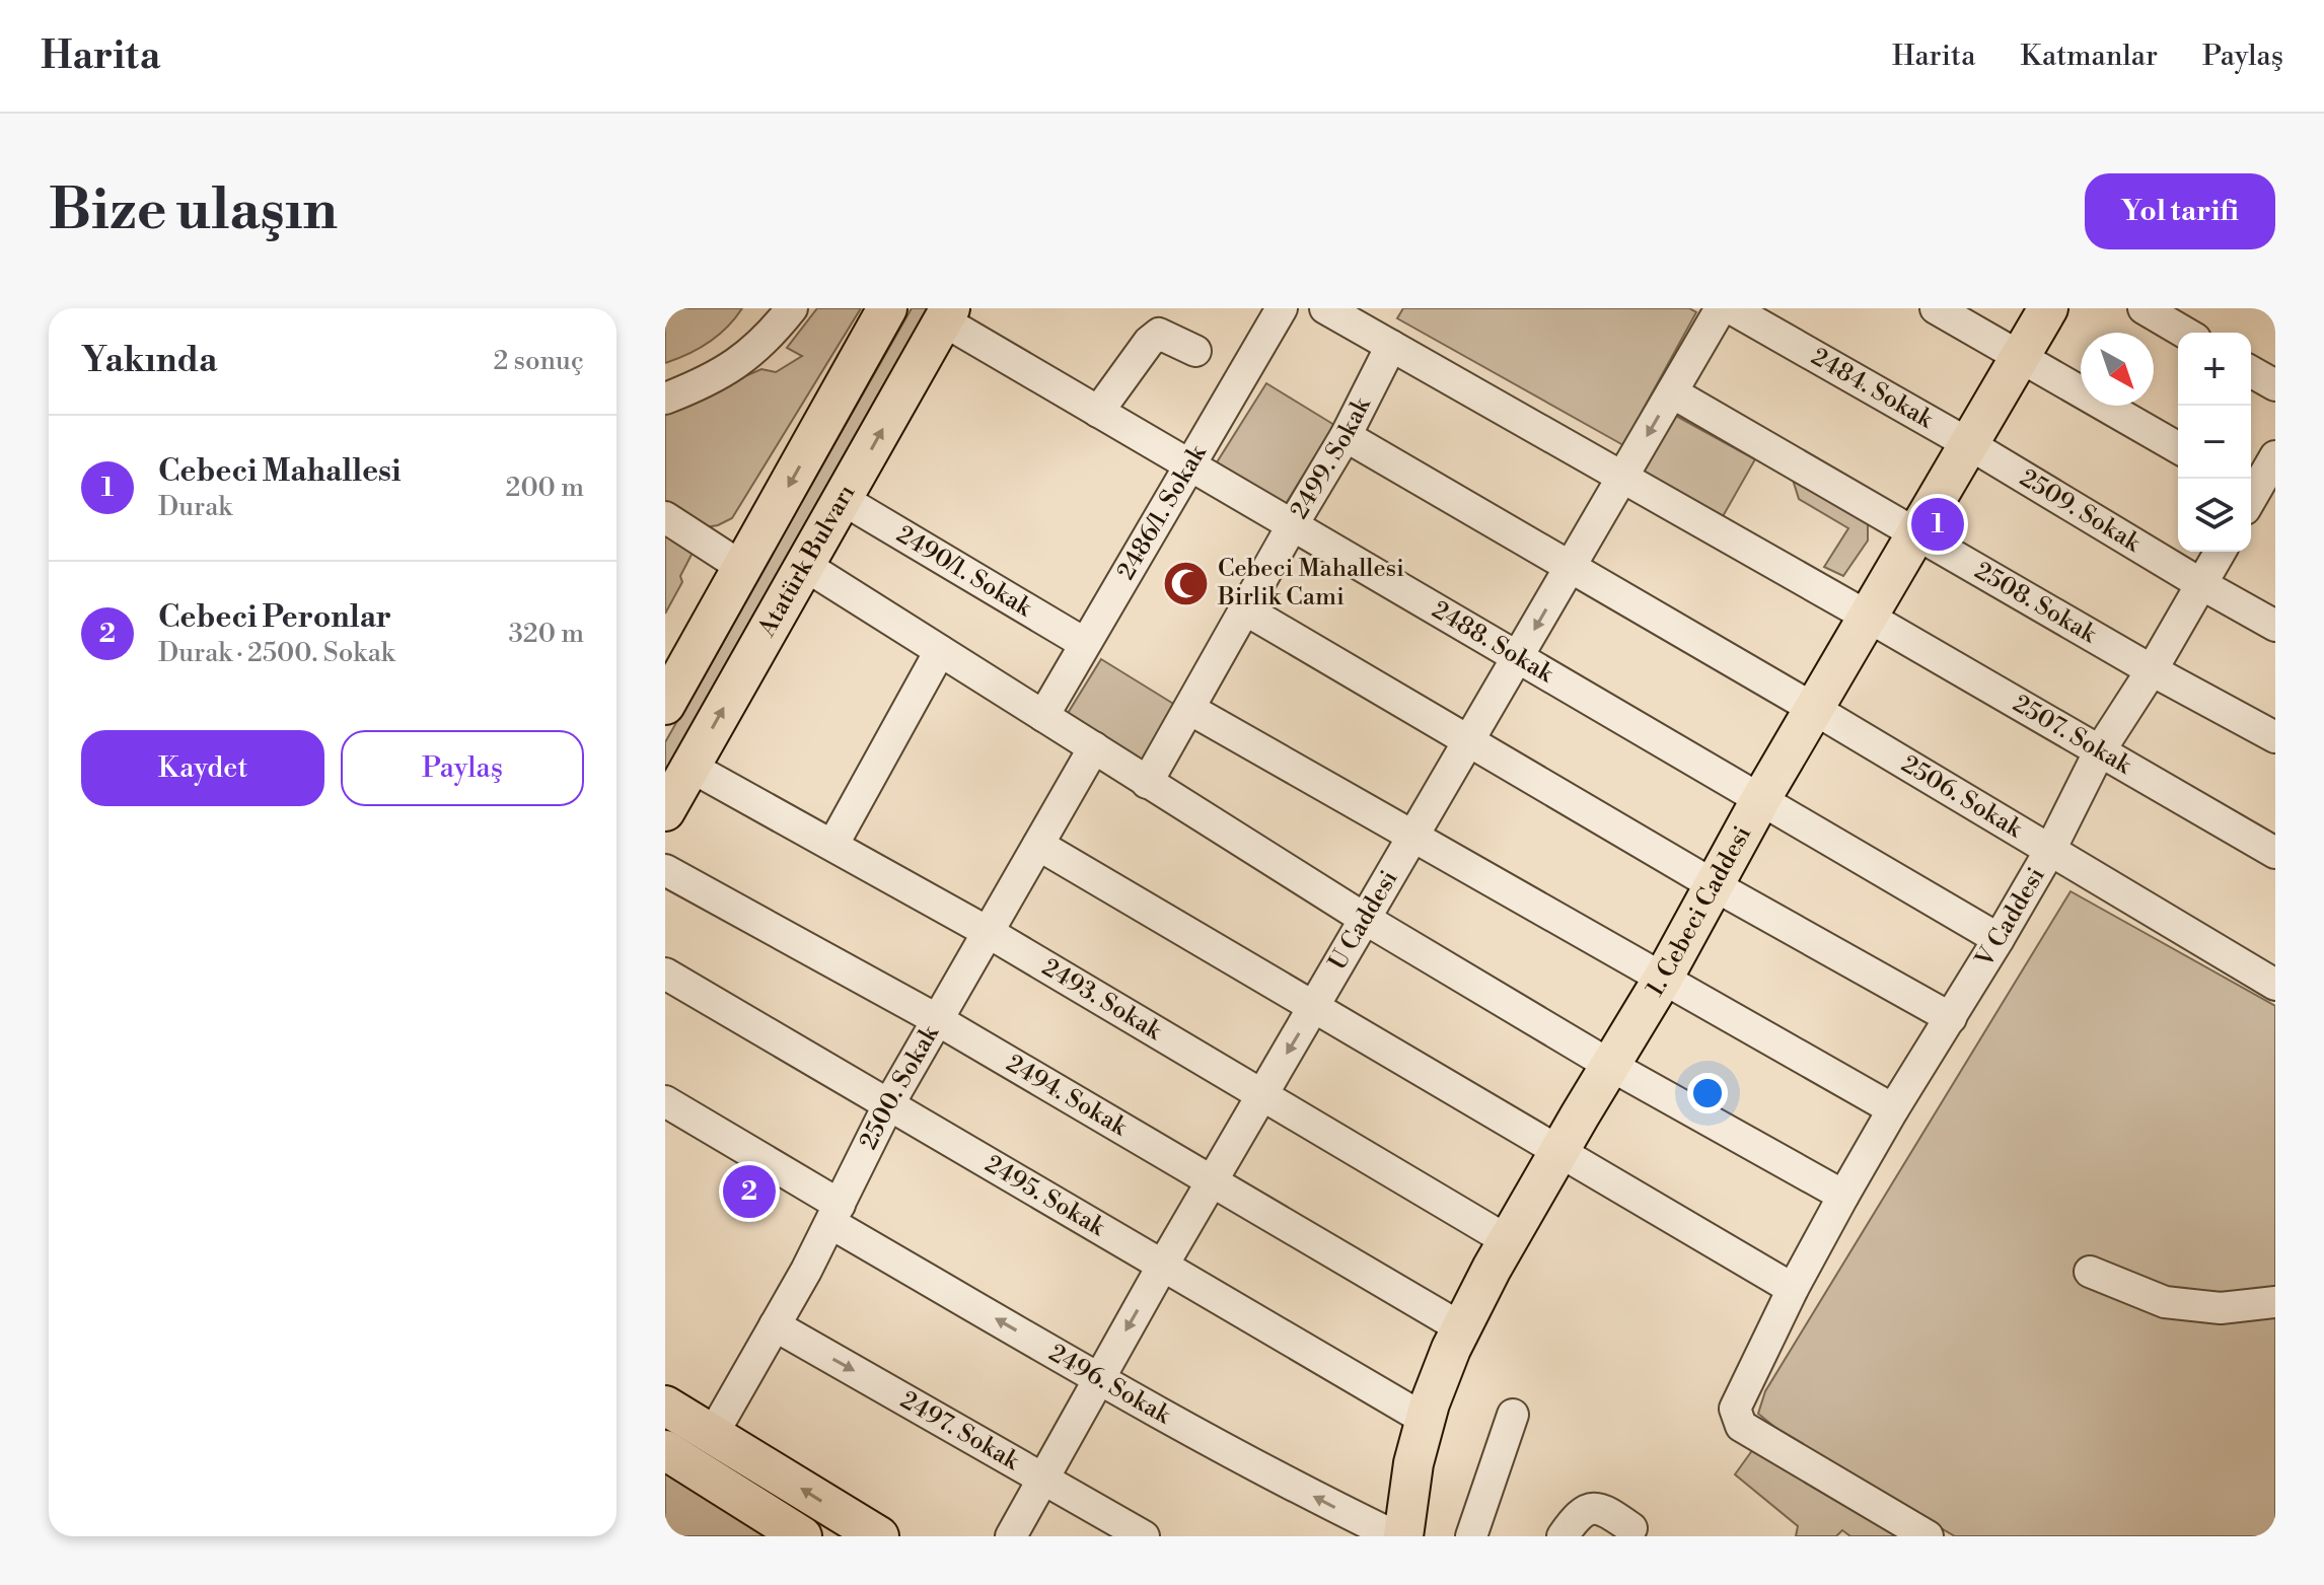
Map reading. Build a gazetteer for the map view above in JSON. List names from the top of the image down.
{
  "streets": {
    "main road": ["Atatürk Bulvarı", "1. Cebeci Caddesi"],
    "street": [
      "2484. Sokak",
      "2499. Sokak",
      "2486/1. Sokak",
      "2509. Sokak",
      "2490/1. Sokak",
      "2508. Sokak",
      "2488. Sokak",
      "2507. Sokak",
      "2506. Sokak",
      "V Caddesi",
      "U Caddesi",
      "2493. Sokak",
      "2500. Sokak",
      "2494. Sokak",
      "2495. Sokak",
      "2496. Sokak",
      "2497. Sokak"
    ]
  },
  "crossings": [
    ["2484. Sokak", "2509. Sokak"],
    ["2484. Sokak", "1. Cebeci Caddesi"],
    ["2499. Sokak", "2488. Sokak"],
    ["2499. Sokak", "2507. Sokak"],
    ["2499. Sokak", "2506. Sokak"],
    ["2486/1. Sokak", "2490/1. Sokak"],
    ["2486/1. Sokak", "2488. Sokak"],
    ["2509. Sokak", "1. Cebeci Caddesi"],
    ["2509. Sokak", "V Caddesi"],
    ["Atatürk Bulvarı", "2490/1. Sokak"],
    ["Atatürk Bulvarı", "2488. Sokak"],
    ["Atatürk Bulvarı", "2493. Sokak"],
    ["2508. Sokak", "1. Cebeci Caddesi"],
    ["2508. Sokak", "V Caddesi"],
    ["2508. Sokak", "U Caddesi"],
    ["2488. Sokak", "1. Cebeci Caddesi"],
    ["2488. Sokak", "V Caddesi"],
    ["2488. Sokak", "U Caddesi"],
    ["2507. Sokak", "1. Cebeci Caddesi"],
    ["2507. Sokak", "V Caddesi"],
    ["2507. Sokak", "U Caddesi"],
    ["2506. Sokak", "1. Cebeci Caddesi"],
    ["2506. Sokak", "V Caddesi"],
    ["2506. Sokak", "U Caddesi"],
    ["1. Cebeci Caddesi", "2493. Sokak"],
    ["1. Cebeci Caddesi", "2494. Sokak"],
    ["1. Cebeci Caddesi", "2495. Sokak"],
    ["U Caddesi", "2493. Sokak"],
    ["U Caddesi", "2494. Sokak"],
    ["U Caddesi", "2495. Sokak"],
    ["U Caddesi", "2496. Sokak"],
    ["U Caddesi", "2497. Sokak"],
    ["2493. Sokak", "2500. Sokak"],
    ["2500. Sokak", "2494. Sokak"],
    ["2500. Sokak", "2495. Sokak"],
    ["2500. Sokak", "2496. Sokak"],
    ["2500. Sokak", "2497. Sokak"]
  ],
  "one_way": ["2496. Sokak", "2497. Sokak"],
  "places": {
    "mosque": ["Cebeci Mahallesi Birlik Cami"]
  },
  "north": "bottom right",
  "page": {
    "header": "Harita",
    "nav": ["Harita", "Katmanlar", "Paylaş"],
    "buttons": [
      "Yol tarifi",
      ["Kaydet", "Paylaş"]
    ],
    "title": "Bize ulaşın",
    "heading": ["Yakında", "2 sonuç"],
    "map_buttons": ["+", "−"],
    "list": [
      {
        "mark": "1",
        "name": "Cebeci Mahallesi",
        "note": "Durak",
        "value": "200 m"
      },
      {
        "mark": "2",
        "name": "Cebeci Peronlar",
        "note": "Durak · 2500. Sokak",
        "value": "320 m"
      }
    ],
    "pins": ["1", "2"]
  }
}
